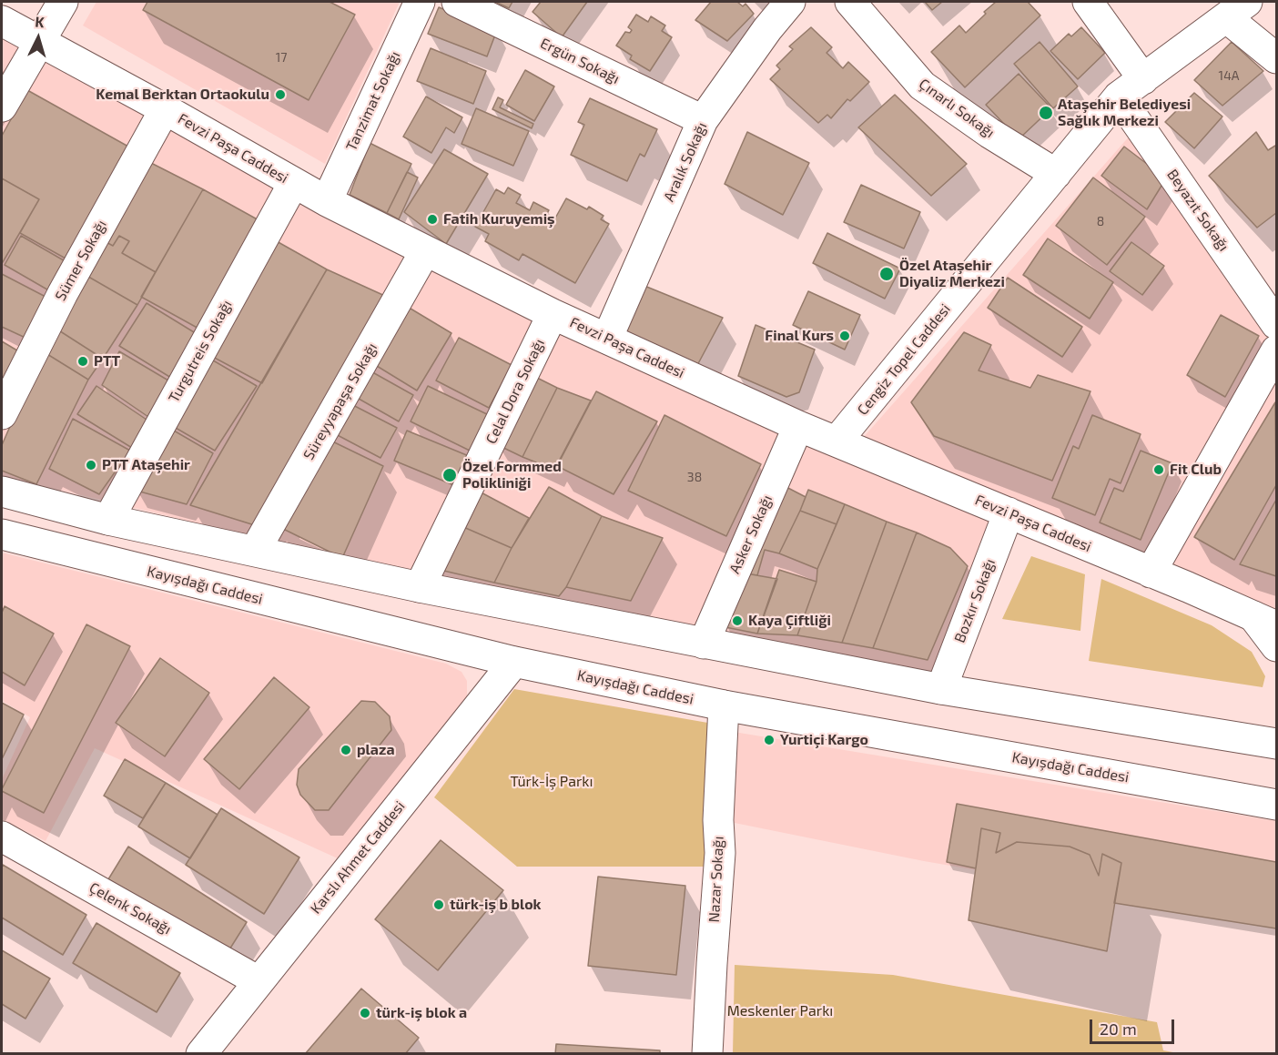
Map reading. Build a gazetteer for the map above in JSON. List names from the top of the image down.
{
  "streets": {
    "street": [
      "Ergün Sokağı",
      "Tanzimat Sokağı",
      "Çınarlı Sokağı",
      "Fevzi Paşa Caddesi",
      "Aralık Sokağı",
      "Beyazıt Sokağı",
      "Sümer Sokağı",
      "Turgutreis Sokağı",
      "Cengiz Topel Caddesi",
      "Celal Dora Sokağı",
      "Süreyyapaşa Sokağı",
      "Asker Sokağı",
      "Kayışdağı Caddesi",
      "Bozkır Sokağı",
      "Karslı Ahmet Caddesi",
      "Nazar Sokağı",
      "Çelenk Sokağı"
    ]
  },
  "crossings": [
    ["Ergün Sokağı", "Aralık Sokağı"],
    ["Tanzimat Sokağı", "Fevzi Paşa Caddesi"],
    ["Çınarlı Sokağı", "Cengiz Topel Caddesi"],
    ["Fevzi Paşa Caddesi", "Aralık Sokağı"],
    ["Fevzi Paşa Caddesi", "Sümer Sokağı"],
    ["Fevzi Paşa Caddesi", "Turgutreis Sokağı"],
    ["Fevzi Paşa Caddesi", "Cengiz Topel Caddesi"],
    ["Fevzi Paşa Caddesi", "Celal Dora Sokağı"],
    ["Fevzi Paşa Caddesi", "Süreyyapaşa Sokağı"],
    ["Fevzi Paşa Caddesi", "Asker Sokağı"],
    ["Fevzi Paşa Caddesi", "Bozkır Sokağı"],
    ["Beyazıt Sokağı", "Cengiz Topel Caddesi"],
    ["Kayışdağı Caddesi", "Karslı Ahmet Caddesi"],
    ["Kayışdağı Caddesi", "Nazar Sokağı"],
    ["Karslı Ahmet Caddesi", "Çelenk Sokağı"]
  ],
  "parks": ["Türk-İş Parkı", "Meskenler Parkı"],
  "places": [
    "Kemal Berktan Ortaokulu",
    "Ataşehir Belediyesi Sağlık Merkezi",
    "Fatih Kuruyemiş",
    "Özel Ataşehir Diyaliz Merkezi",
    "Final Kurs",
    "PTT",
    "PTT Ataşehir",
    "Fit Club",
    "Özel Formmed Polikliniği",
    "Kaya Çiftliği",
    "Yurtiçi Kargo",
    "plaza",
    "türk-iş b blok",
    "türk-iş blok a"
  ],
  "house_numbers": [
    "17",
    "14A",
    "8",
    "38"
  ],
  "scale_bar": "20 m",
  "north": "top"
}
